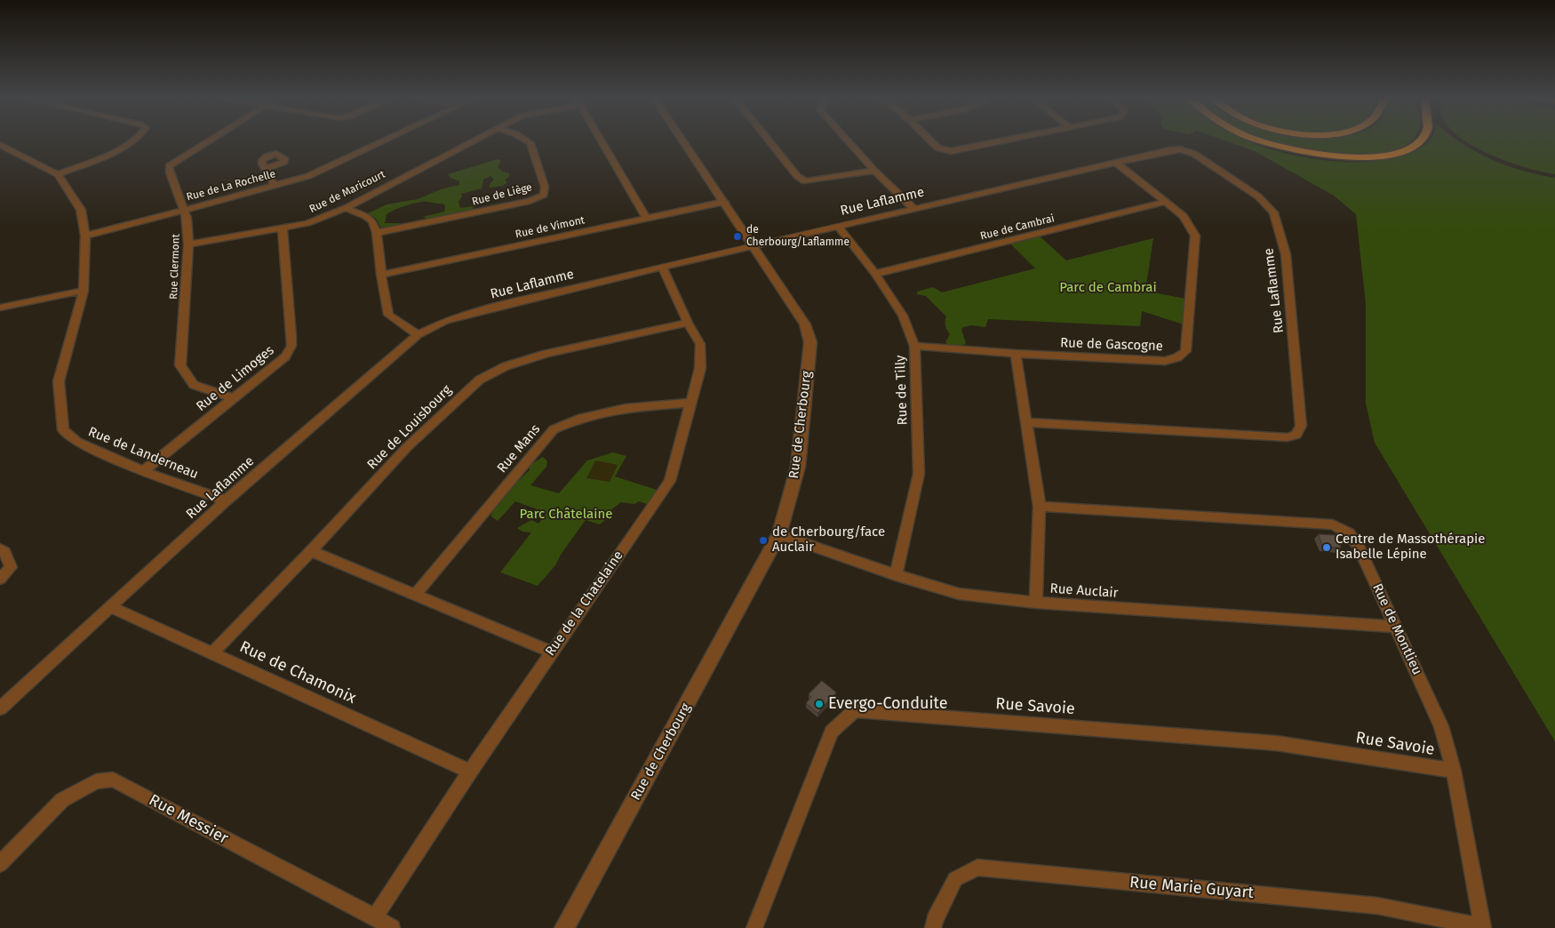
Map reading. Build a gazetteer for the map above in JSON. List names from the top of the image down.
{
  "streets": {
    "street": [
      "Rue de La Rochelle",
      "Rue de Maricourt",
      "Rue de Liège",
      "Rue Laflamme",
      "Rue de Vimont",
      "Rue de Cambrai",
      "Rue Clermont",
      "Rue de Gascogne",
      "Rue de Limoges",
      "Rue de Tilly",
      "Rue de Cherbourg",
      "Rue de Louisbourg",
      "Rue Mans",
      "Rue de Landerneau",
      "Rue Auclair",
      "Rue de la Chatelaine",
      "Rue de Montlieu",
      "Rue de Chamonix",
      "Rue Savoie",
      "Rue Messier",
      "Rue Marie Guyart"
    ]
  },
  "crossings": [
    ["Rue de La Rochelle", "Rue Clermont"],
    ["Rue de La Rochelle", "Rue de Landerneau"],
    ["Rue de Maricourt", "Rue Clermont"],
    ["Rue de Maricourt", "Rue de Limoges"],
    ["Rue Laflamme", "Rue de Gascogne"],
    ["Rue Laflamme", "Rue de Tilly"],
    ["Rue Laflamme", "Rue de Cherbourg"],
    ["Rue Laflamme", "Rue de Landerneau"],
    ["Rue Laflamme", "Rue de la Chatelaine"],
    ["Rue Laflamme", "Rue de Chamonix"],
    ["Rue de Vimont", "Rue de Cherbourg"],
    ["Rue de Cambrai", "Rue de Gascogne"],
    ["Rue de Cambrai", "Rue de Tilly"],
    ["Rue Clermont", "Rue de Limoges"],
    ["Rue de Gascogne", "Rue de Tilly"],
    ["Rue de Limoges", "Rue de Landerneau"],
    ["Rue de Tilly", "Rue Auclair"],
    ["Rue de Cherbourg", "Rue Auclair"],
    ["Rue de Louisbourg", "Rue de la Chatelaine"],
    ["Rue de Louisbourg", "Rue de Chamonix"],
    ["Rue Mans", "Rue de la Chatelaine"],
    ["Rue Auclair", "Rue de Montlieu"],
    ["Rue de la Chatelaine", "Rue de Chamonix"],
    ["Rue de la Chatelaine", "Rue Messier"],
    ["Rue de Montlieu", "Rue Savoie"],
    ["Rue de Montlieu", "Rue Marie Guyart"]
  ],
  "parks": ["Parc de Cambrai", "Parc Châtelaine"],
  "places": [
    "de Cherbourg/Laflamme",
    "de Cherbourg/face Auclair",
    "Centre de Massothérapie Isabelle Lépine",
    "Evergo-Conduite"
  ]
}
